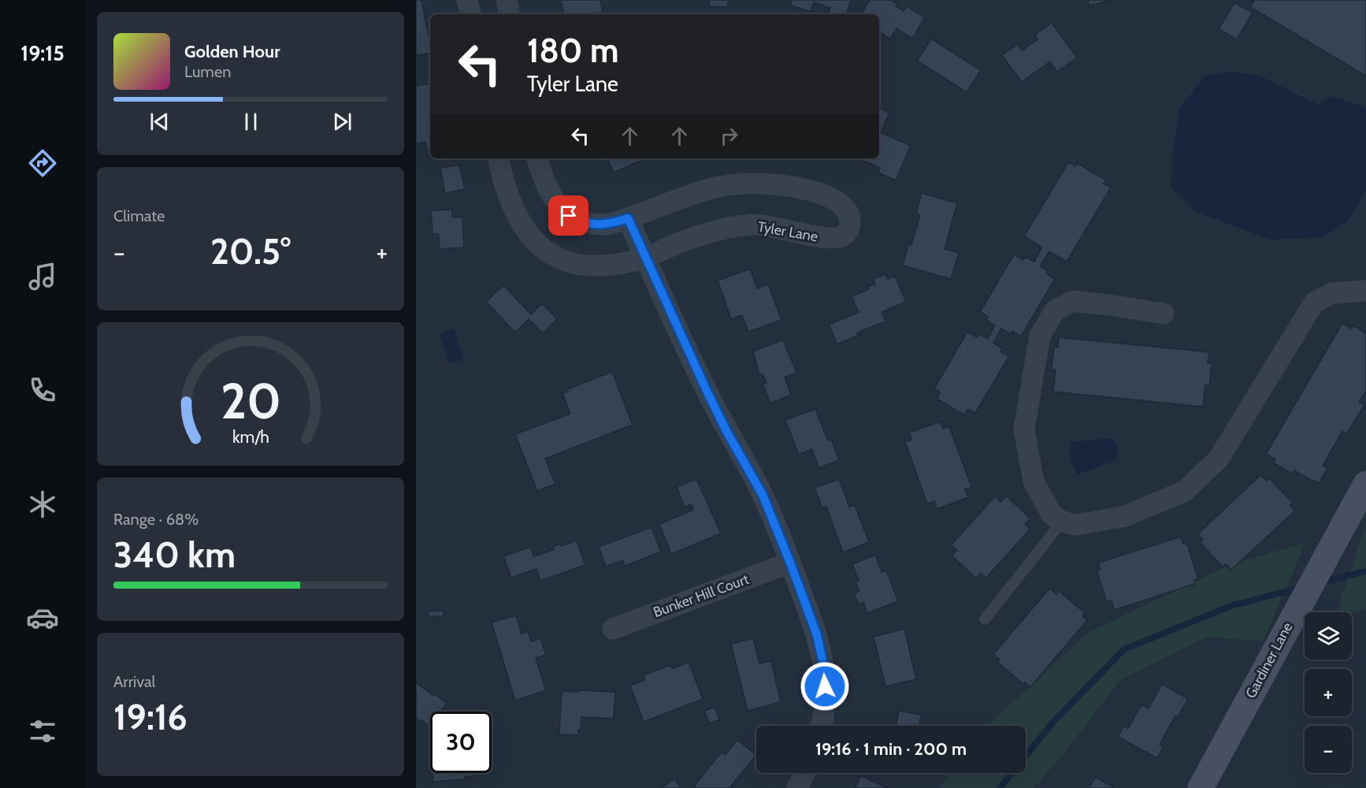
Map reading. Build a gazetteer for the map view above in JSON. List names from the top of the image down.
{
  "streets": {
    "main road": ["Gardiner Lane"],
    "street": ["Tyler Lane", "Bunker Hill Court"]
  },
  "page": {
    "tabs": "19:15",
    "turn": ["180 m", "Tyler Lane"],
    "song": ["Golden Hour", "Lumen"],
    "tile": [
      "Climate",
      ["Range · 68%", "340 km"],
      ["Arrival", "19:16"]
    ],
    "heat": ["−", "20.5°", "+"],
    "map_buttons": ["+", "−"],
    "limit": "30",
    "trip": "19:16 · 1 min · 200 m",
    "gauge": ["20", "km/h"]
  }
}
